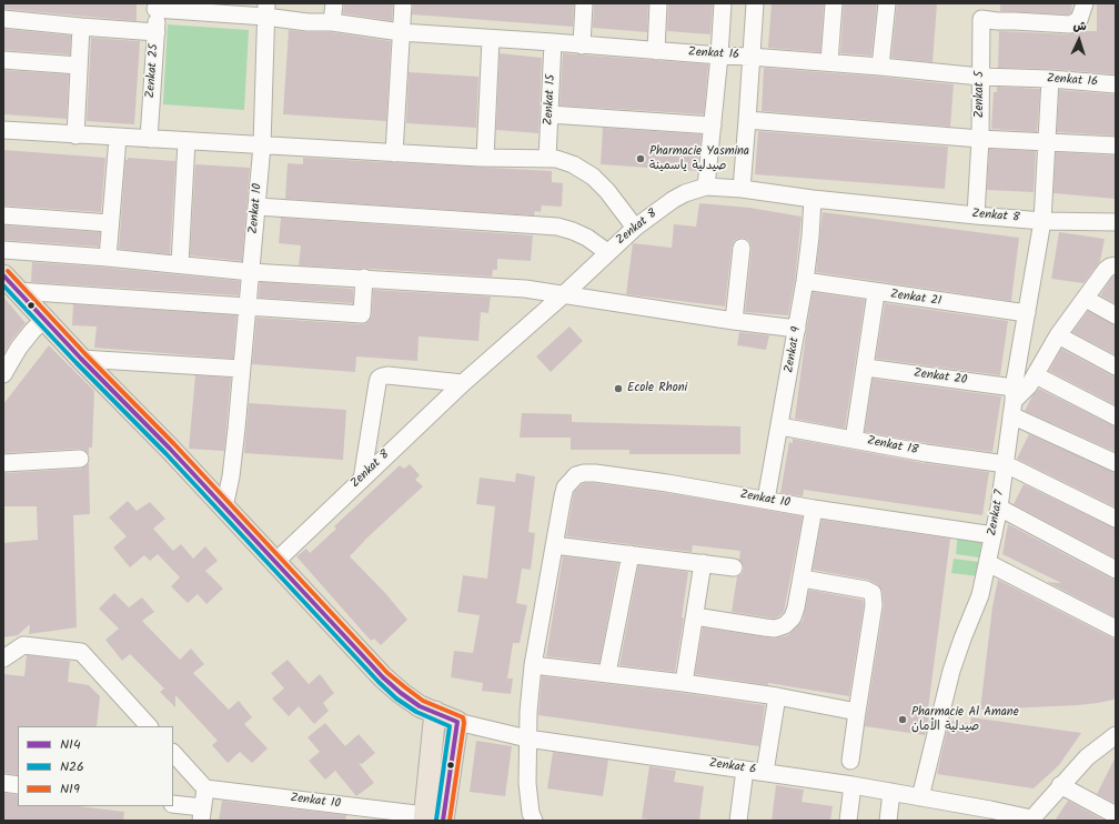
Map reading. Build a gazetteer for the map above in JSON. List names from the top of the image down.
{
  "streets": {
    "main road": ["Zenkat 6"],
    "street": [
      "Zenkat 16",
      "Zenkat 25",
      "Zenkat 5",
      "Zenkat 15",
      "Zenkat 10",
      "Zenkat 8",
      "Zenkat 21",
      "Zenkat 9",
      "Zenkat 20",
      "Zenkat 18",
      "Zenkat 7"
    ]
  },
  "crossings": [
    ["Zenkat 16", "Zenkat 25"],
    ["Zenkat 16", "Zenkat 5"],
    ["Zenkat 16", "Zenkat 15"],
    ["Zenkat 16", "Zenkat 10"],
    ["Zenkat 16", "Zenkat 7"],
    ["Zenkat 5", "Zenkat 8"],
    ["Zenkat 10", "Zenkat 9"],
    ["Zenkat 10", "Zenkat 7"],
    ["Zenkat 10", "Zenkat 6"],
    ["Zenkat 8", "Zenkat 9"],
    ["Zenkat 8", "Zenkat 7"],
    ["Zenkat 8", "Zenkat 6"],
    ["Zenkat 21", "Zenkat 9"],
    ["Zenkat 21", "Zenkat 7"],
    ["Zenkat 9", "Zenkat 18"],
    ["Zenkat 20", "Zenkat 7"],
    ["Zenkat 18", "Zenkat 7"],
    ["Zenkat 7", "Zenkat 6"]
  ],
  "places": ["Pharmacie Yasmina صيدلية ياسمينة", "Ecole Rhoni", "Pharmacie Al Amane صيدلية الأمان"],
  "lines": ["transit line N19", "transit line N14", "transit line N26"],
  "legend": ["N14", "N26", "N19"],
  "north": "top"
}
